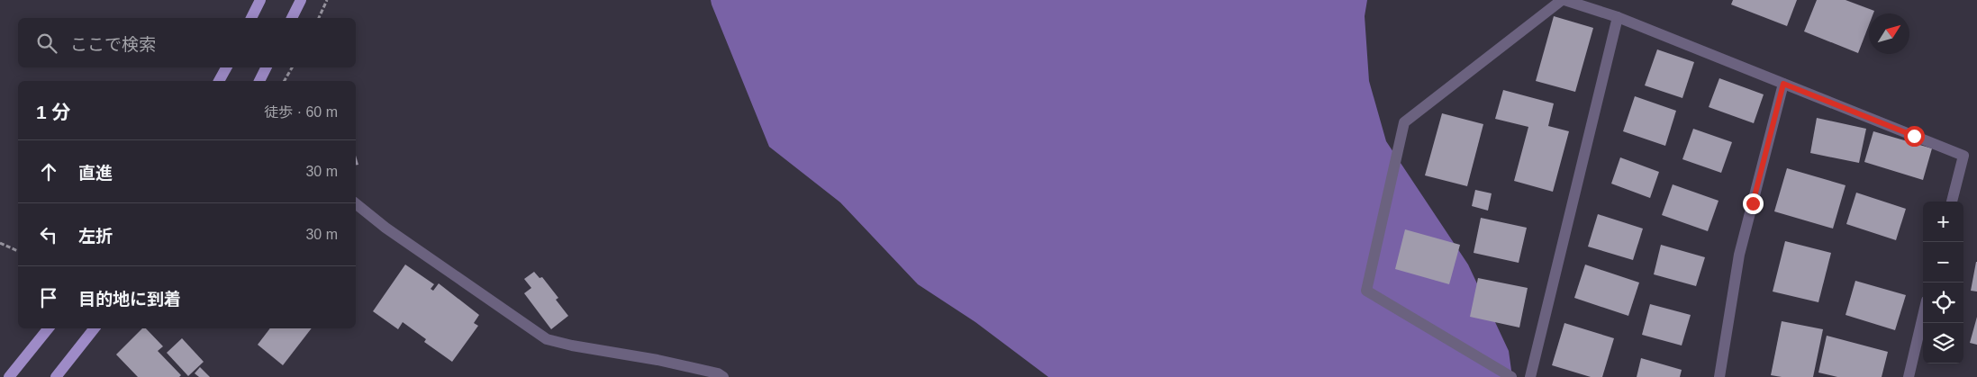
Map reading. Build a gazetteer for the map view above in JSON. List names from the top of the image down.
{
  "north": "top right",
  "page": {
    "search": "ここで検索",
    "heading": ["1 分", "徒歩 · 60 m"],
    "list": [
      ["直進", "30 m"],
      ["左折", "30 m"],
      "目的地に到着"
    ],
    "map_buttons": ["+", "−"]
  }
}
